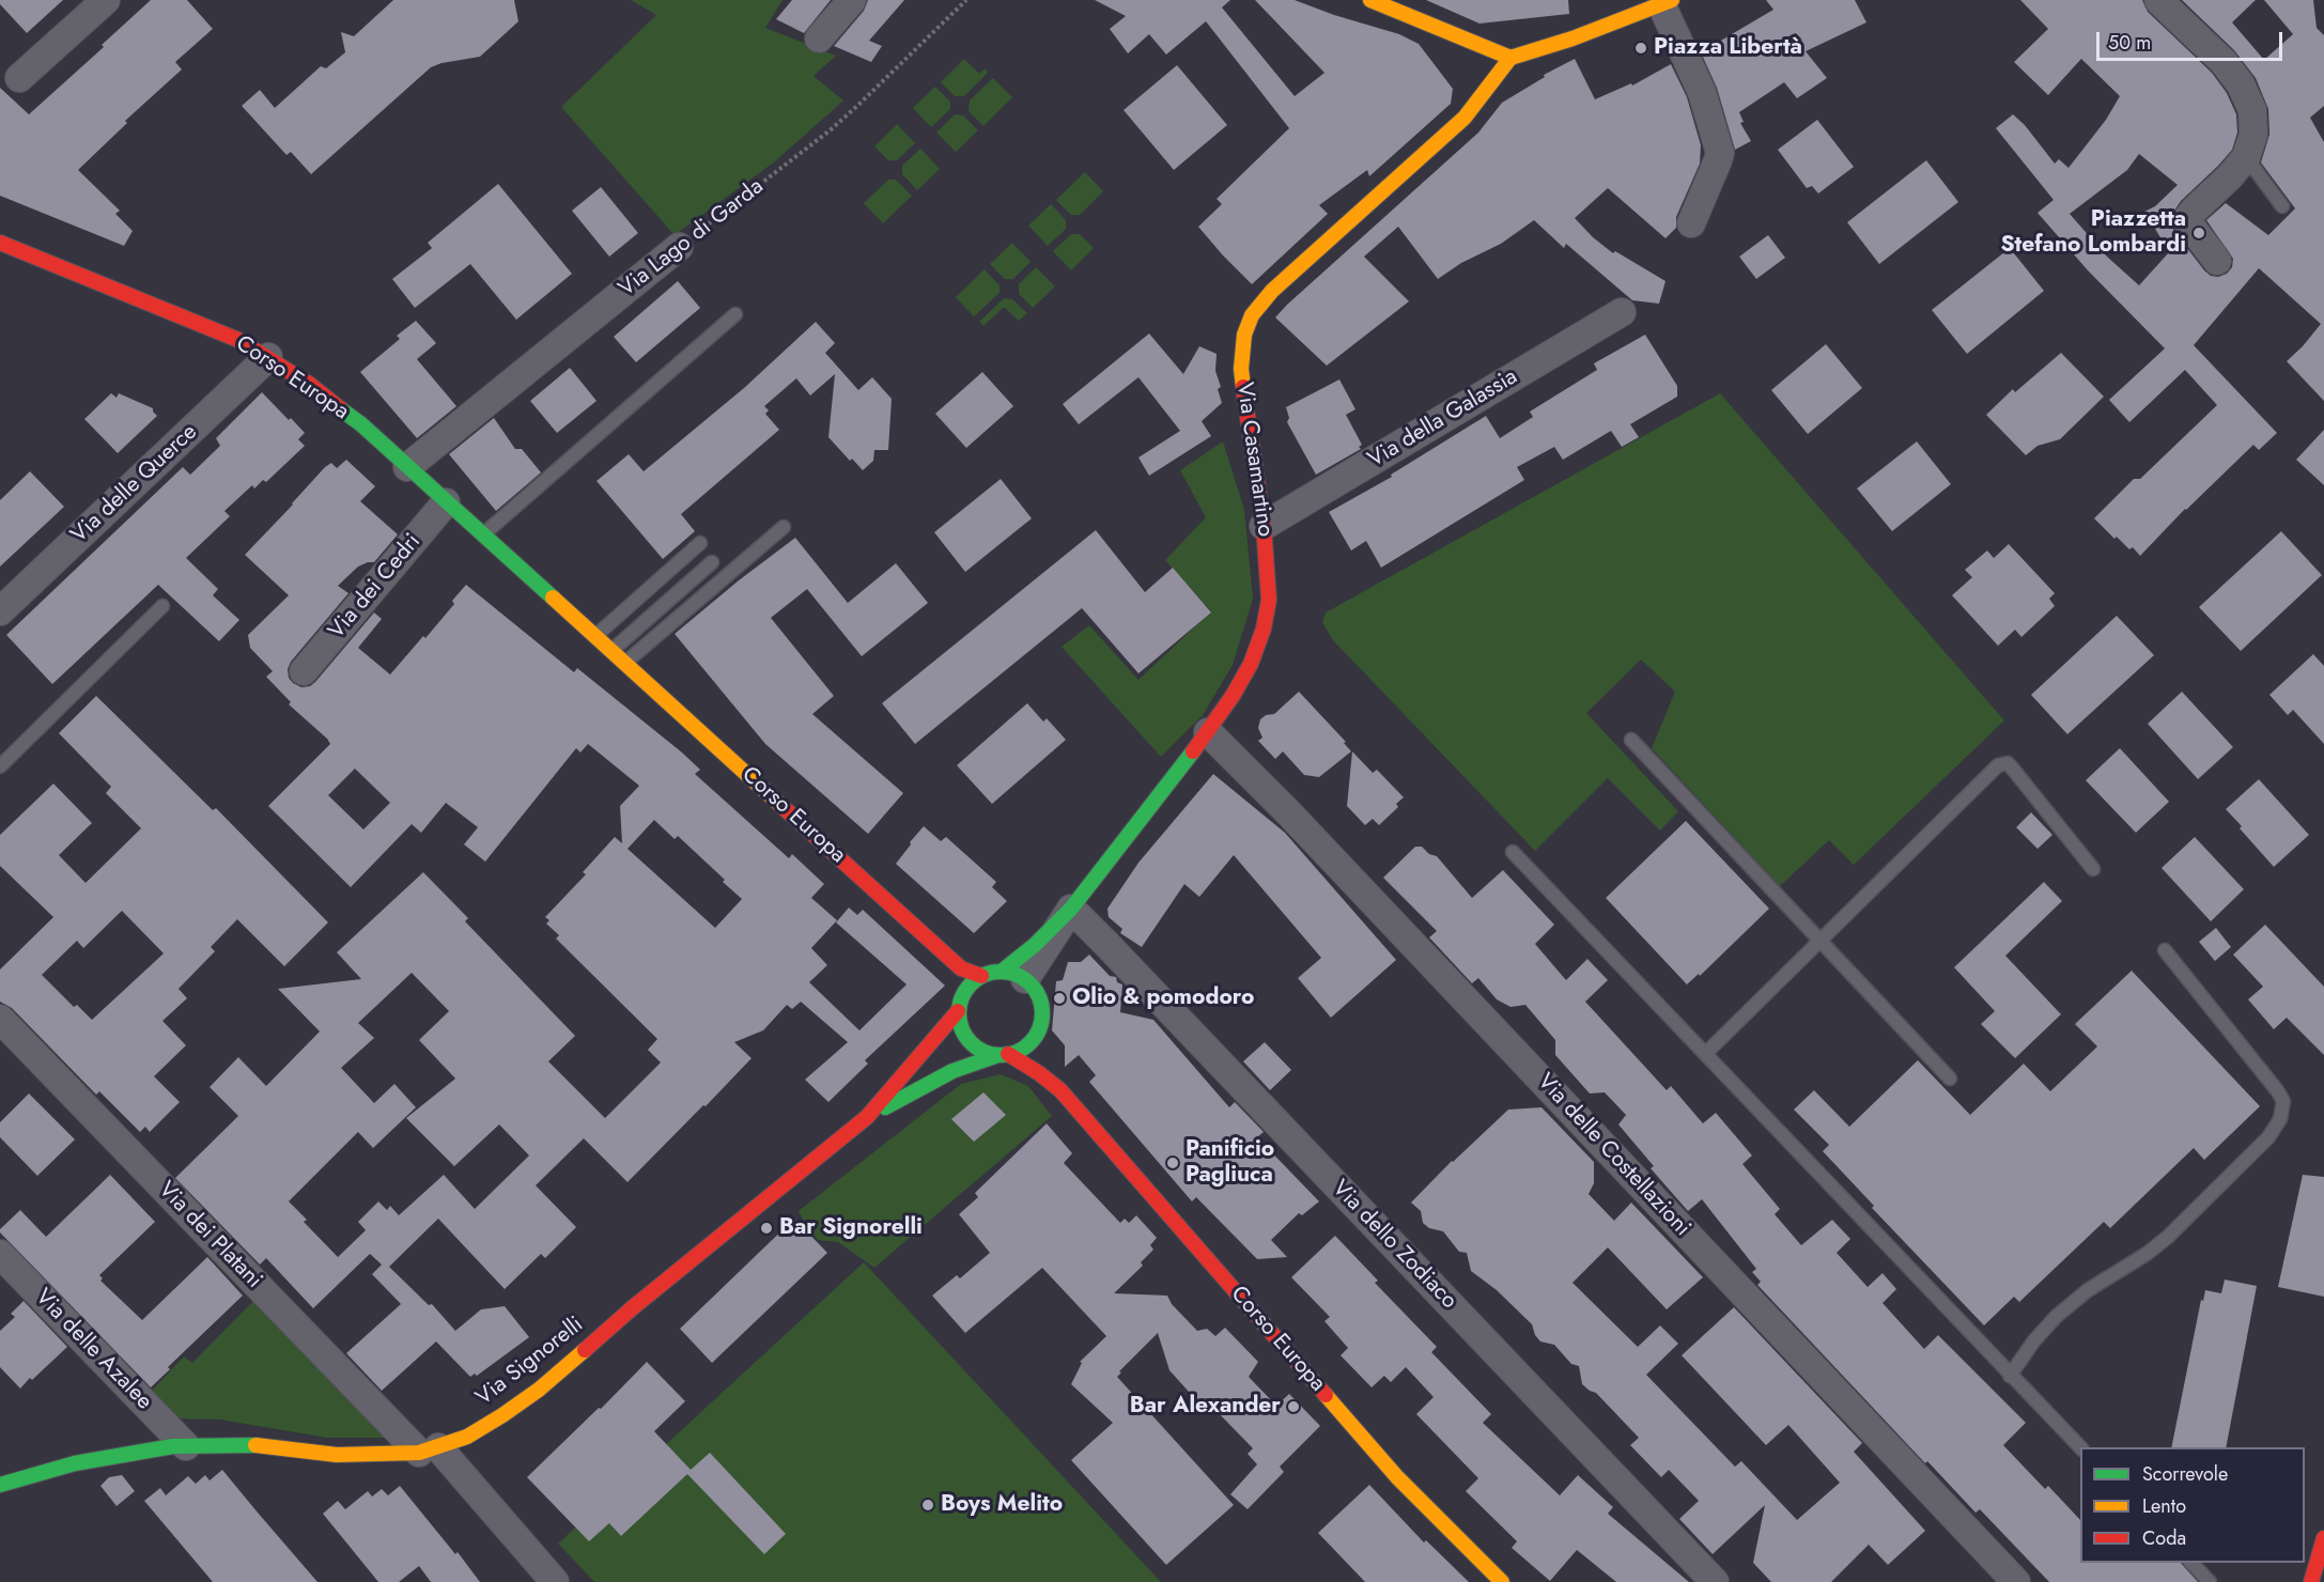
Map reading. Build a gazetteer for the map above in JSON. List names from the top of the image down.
{
  "streets": {
    "street": [
      "Via Lago di Garda",
      "Corso Europa",
      "Via della Galassia",
      "Via Casamartino",
      "Via delle Querce",
      "Via dei Cedri",
      "Via delle Costellazioni",
      "Via dei Platani",
      "Via dello Zodiaco",
      "Via delle Azalee",
      "Via Signorelli"
    ]
  },
  "crossings": [
    ["Via Lago di Garda", "Corso Europa"],
    ["Corso Europa", "Via Casamartino"],
    ["Corso Europa", "Via delle Querce"],
    ["Corso Europa", "Via dei Cedri"],
    ["Corso Europa", "Via Signorelli"],
    ["Via della Galassia", "Via Casamartino"],
    ["Via Casamartino", "Via delle Costellazioni"],
    ["Via Casamartino", "Via dello Zodiaco"],
    ["Via Casamartino", "Via Signorelli"],
    ["Via dei Platani", "Via Signorelli"],
    ["Via delle Azalee", "Via Signorelli"]
  ],
  "places": [
    "Piazza Libertà",
    "Piazzetta Stefano Lombardi",
    "Olio & pomodoro",
    "Panificio Pagliuca",
    "Bar Signorelli",
    "Bar Alexander",
    "Boys Melito"
  ],
  "legend": ["Scorrevole", "Lento", "Coda"],
  "scale_bar": "50 m"
}
